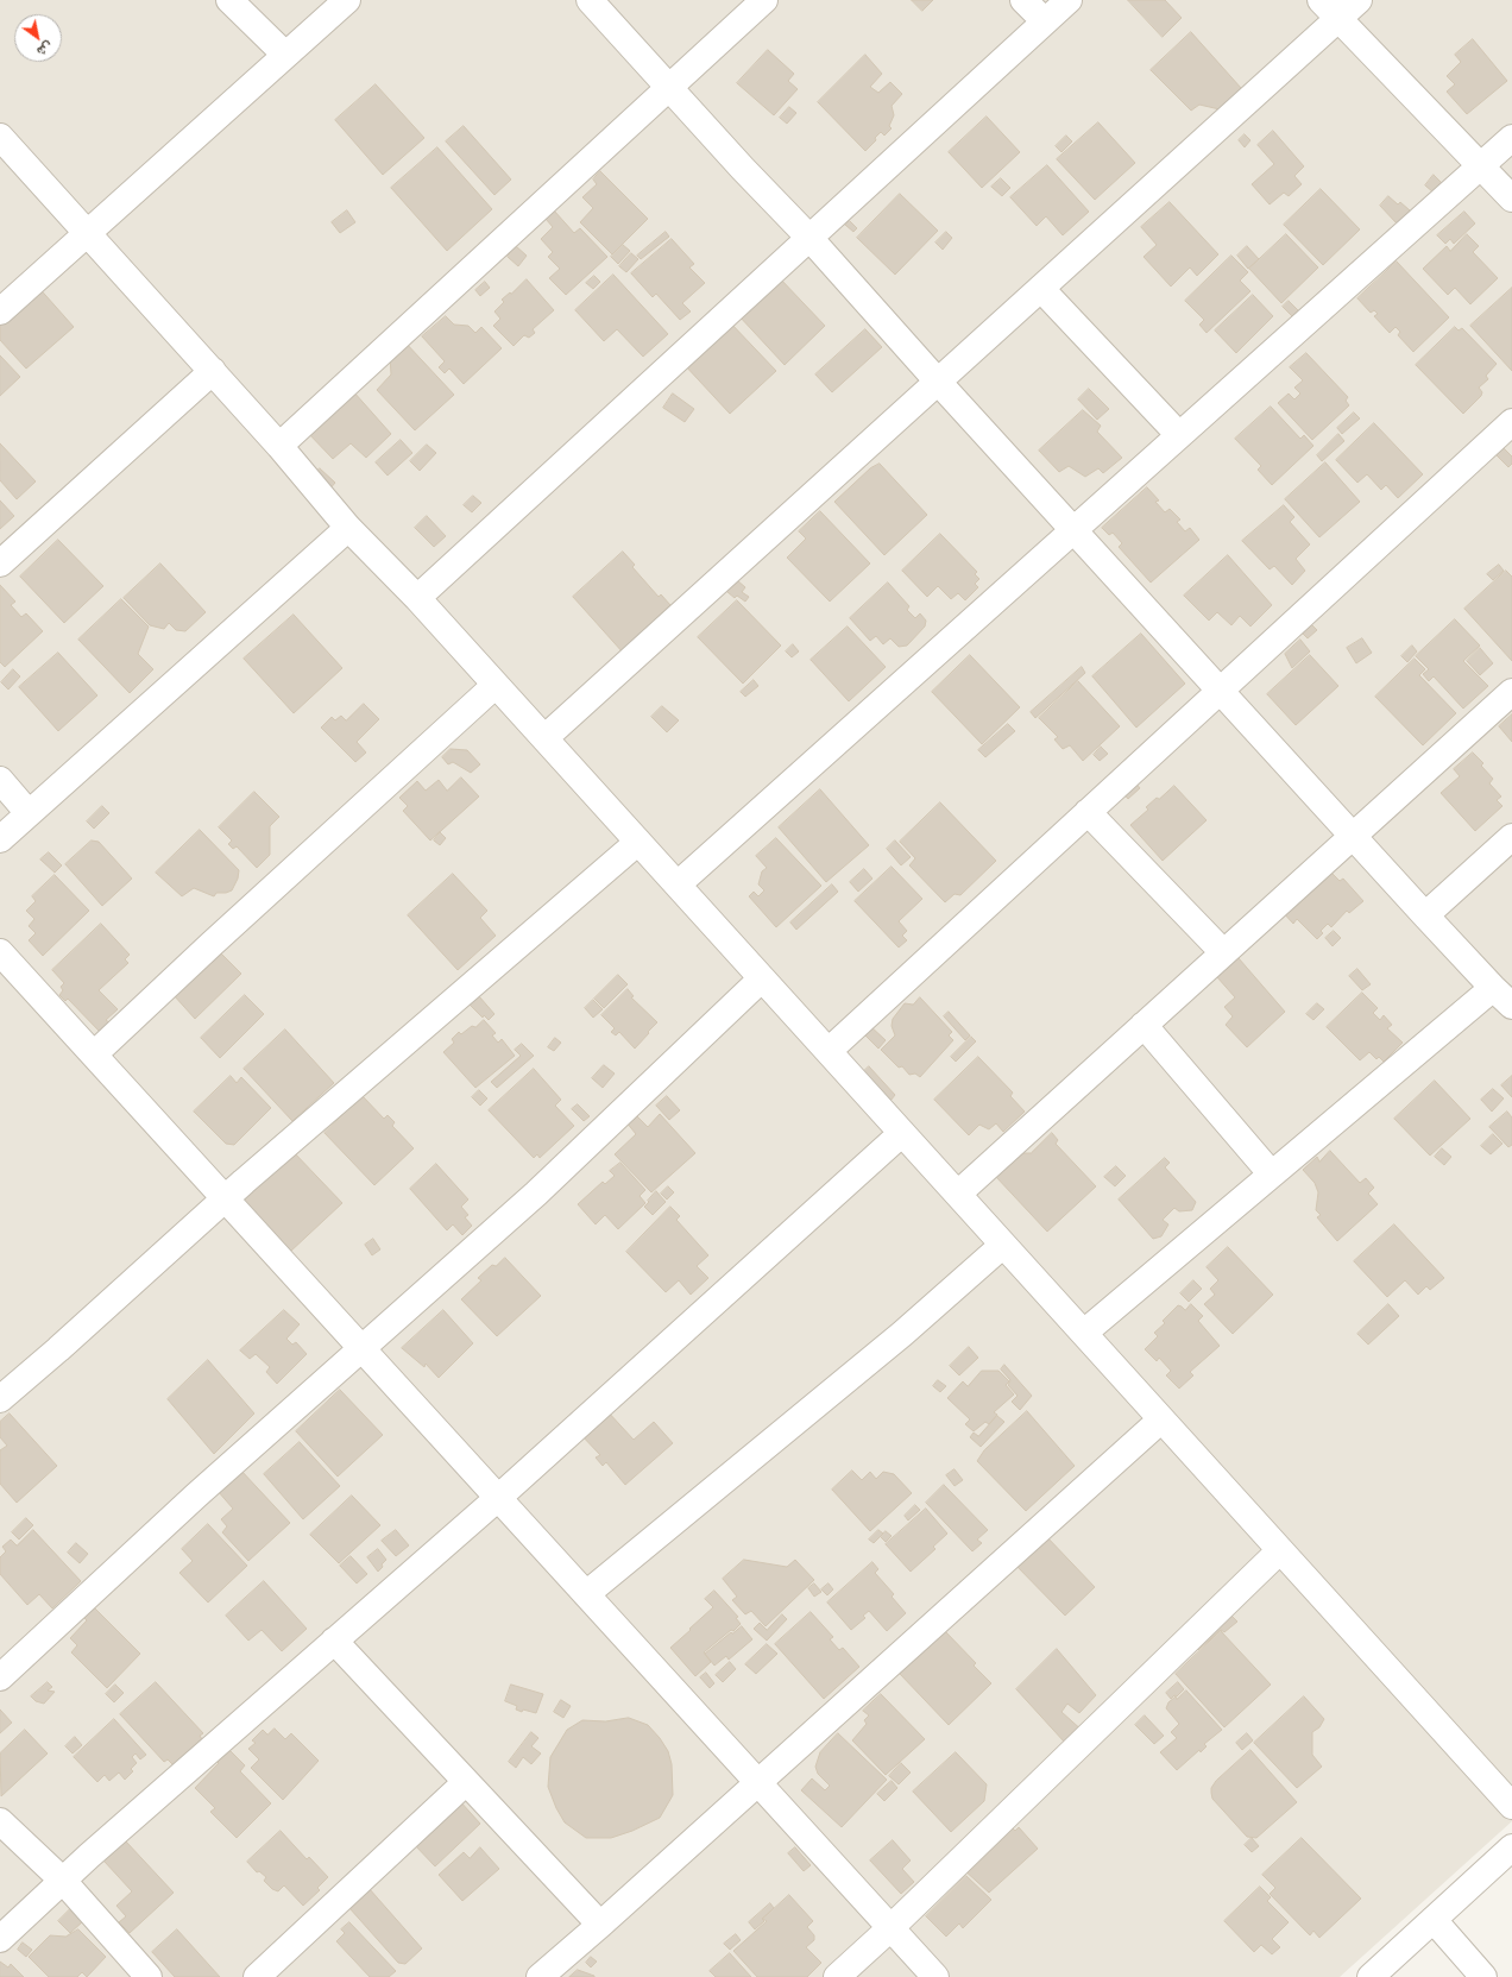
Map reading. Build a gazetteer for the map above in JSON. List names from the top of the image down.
{
  "north": "bottom right"
}
